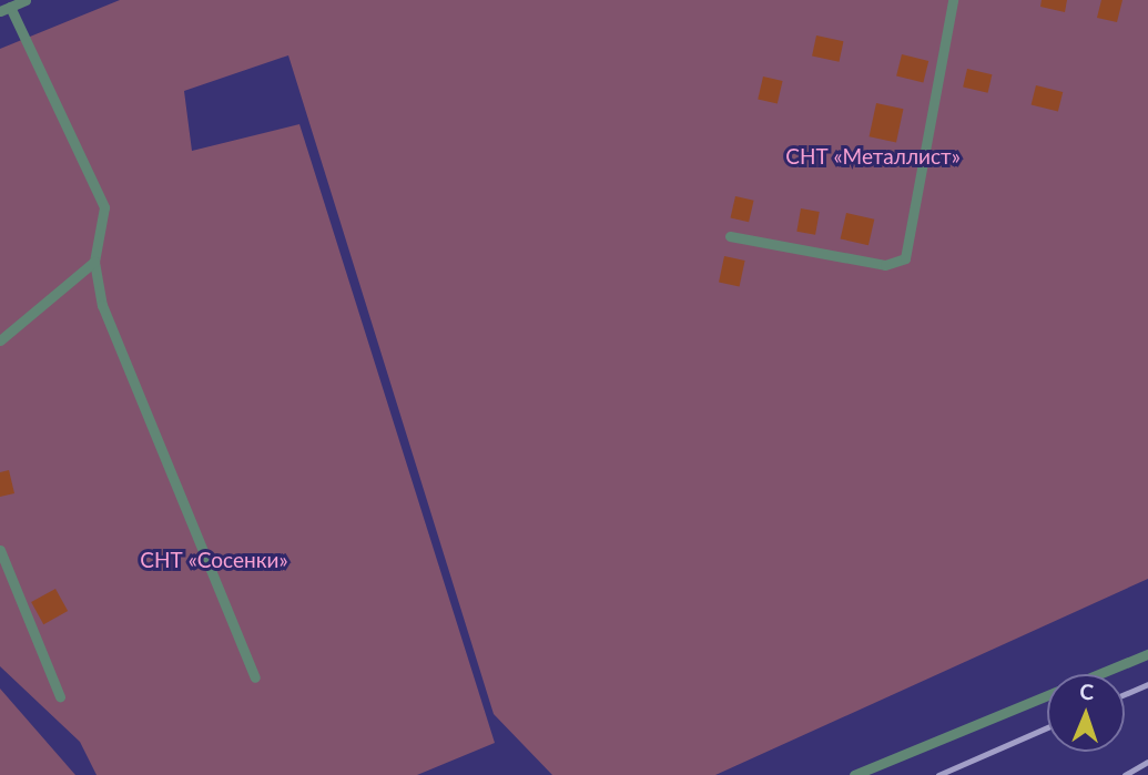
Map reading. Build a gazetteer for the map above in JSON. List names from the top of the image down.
{
  "parks": ["СНТ «Металлист»", "СНТ «Сосенки»"],
  "north": "top"
}
